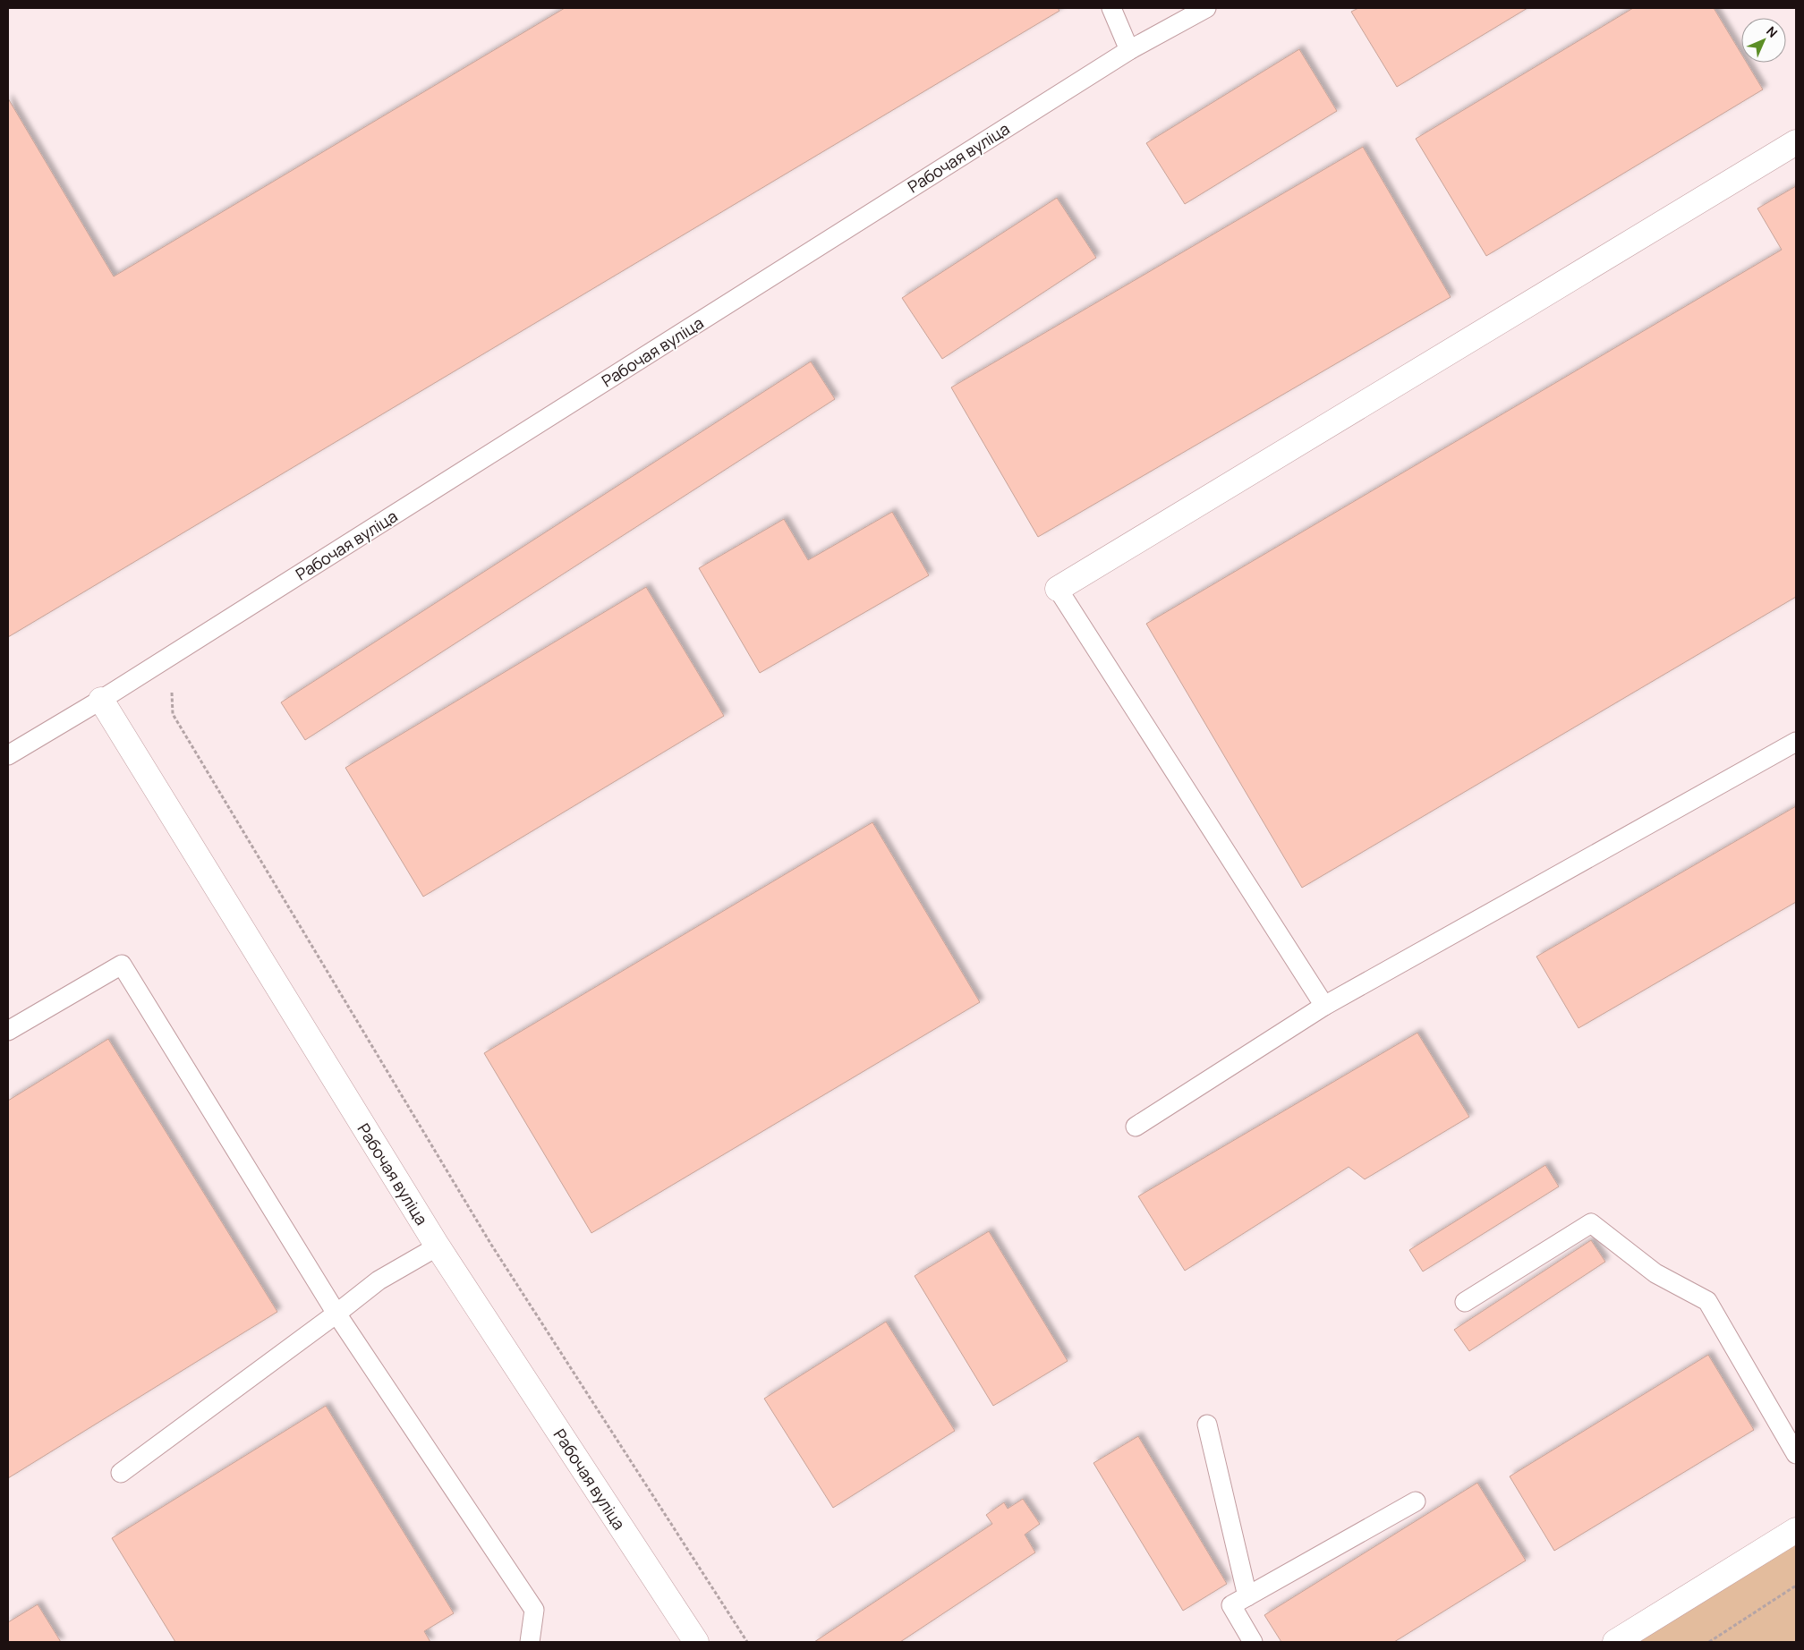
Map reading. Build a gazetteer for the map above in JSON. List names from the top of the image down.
{
  "streets": {
    "street": ["Рабочая вуліца"]
  },
  "north": "top right"
}
